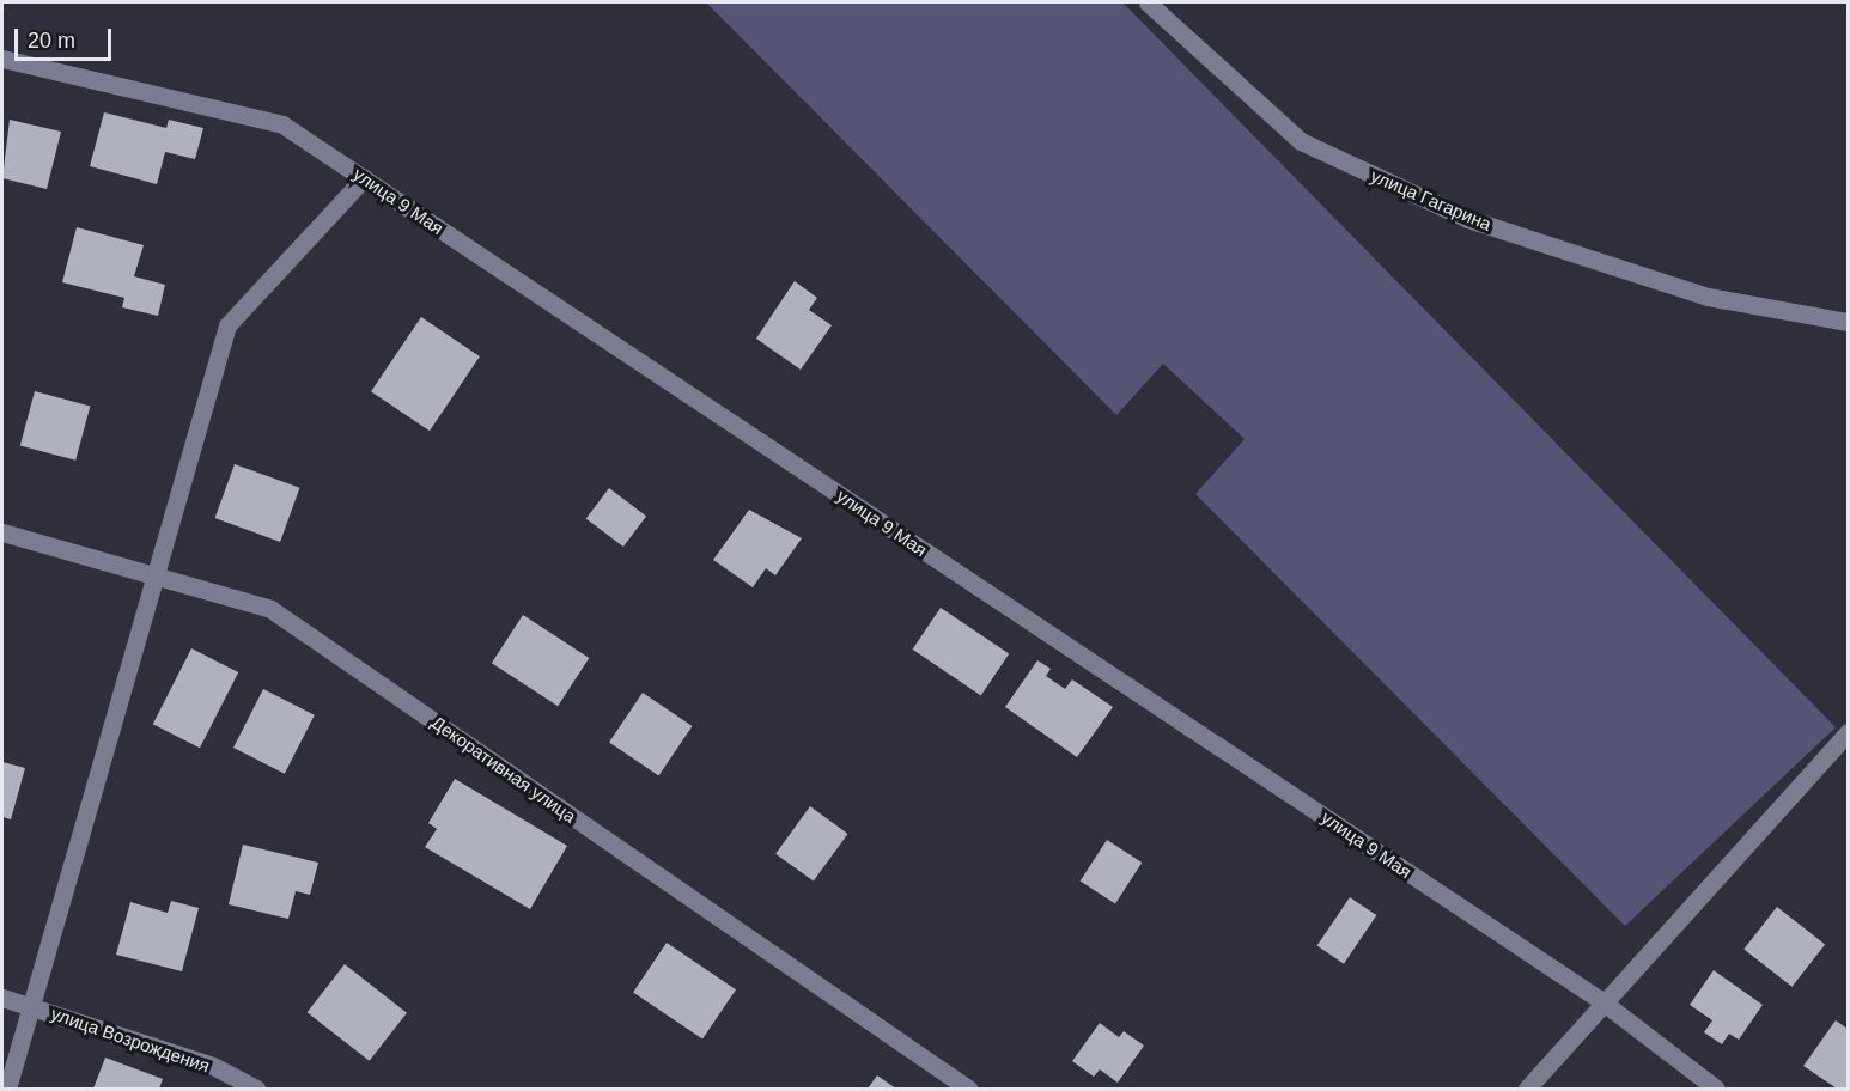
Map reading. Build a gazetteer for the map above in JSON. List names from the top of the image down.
{
  "streets": {
    "street": [
      "улица Гагарина",
      "улица 9 Мая",
      "Декоративная улица",
      "улица Возрождения"
    ]
  },
  "scale_bar": "20 m"
}
